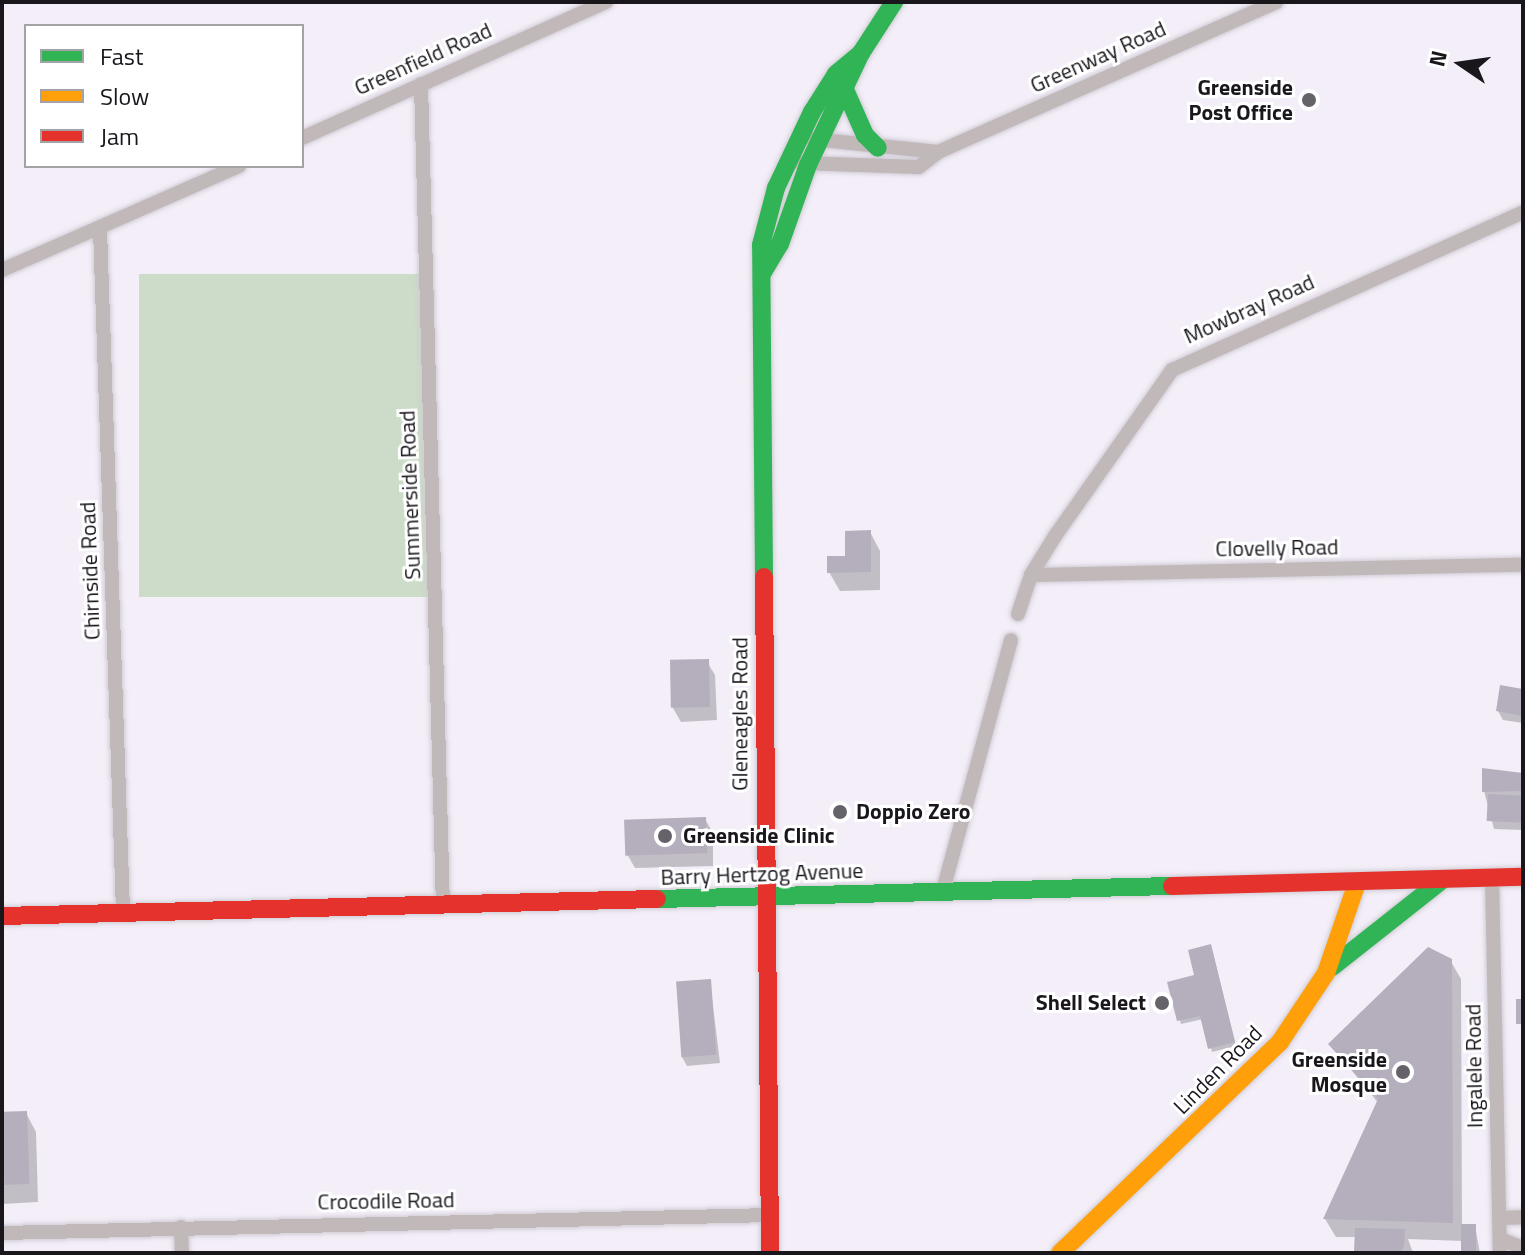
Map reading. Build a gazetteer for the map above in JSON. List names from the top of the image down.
{
  "streets": {
    "main road": ["Gleneagles Road", "Barry Hertzog Avenue", "Linden Road"],
    "street": [
      "Greenway Road",
      "Greenfield Road",
      "Mowbray Road",
      "Summerside Road",
      "Clovelly Road",
      "Chirnside Road",
      "Ingalele Road",
      "Crocodile Road"
    ]
  },
  "crossings": [
    ["Greenway Road", "Gleneagles Road"],
    ["Greenfield Road", "Summerside Road"],
    ["Mowbray Road", "Clovelly Road"],
    ["Summerside Road", "Barry Hertzog Avenue"],
    ["Chirnside Road", "Barry Hertzog Avenue"],
    ["Gleneagles Road", "Barry Hertzog Avenue"],
    ["Gleneagles Road", "Crocodile Road"],
    ["Barry Hertzog Avenue", "Ingalele Road"],
    ["Barry Hertzog Avenue", "Linden Road"]
  ],
  "places": [
    "Greenside Post Office",
    "Doppio Zero",
    "Greenside Clinic",
    "Shell Select",
    "Greenside Mosque"
  ],
  "legend": ["Fast", "Slow", "Jam"],
  "north": "left"
}
